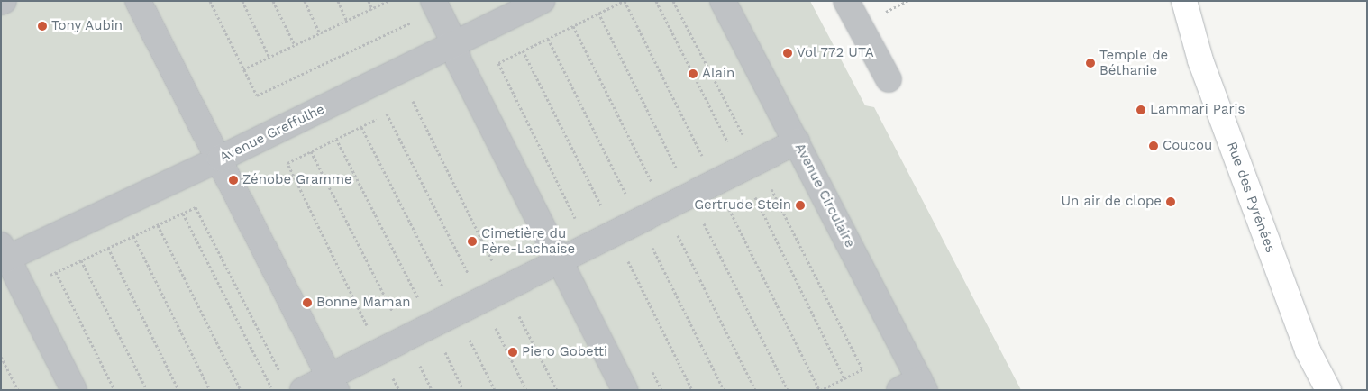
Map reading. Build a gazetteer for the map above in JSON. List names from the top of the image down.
{
  "streets": {
    "main road": ["Rue des Pyrénées"],
    "street": ["Avenue Greffulhe", "Avenue Circulaire"]
  },
  "places": [
    "Tony Aubin",
    "Vol 772 UTA",
    "Temple de Béthanie",
    "Alain",
    "Lammari Paris",
    "Coucou",
    "Zénobe Gramme",
    "Un air de clope",
    "Gertrude Stein",
    "Cimetière du Père-Lachaise",
    "Bonne Maman",
    "Piero Gobetti"
  ]
}
